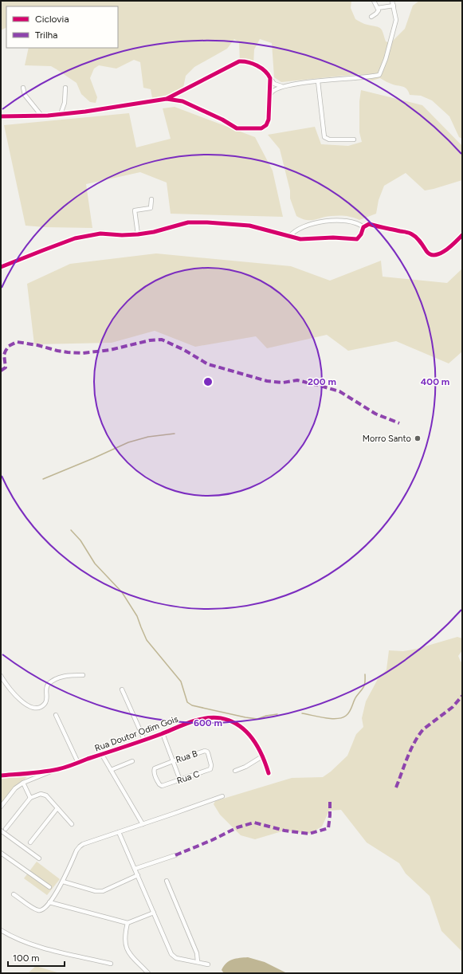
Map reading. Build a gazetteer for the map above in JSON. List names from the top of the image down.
{
  "streets": {
    "street": ["Rua Doutor Odim Gois", "Rua B", "Rua C"]
  },
  "crossings": [
    ["Rua B", "Rua C"]
  ],
  "places": ["Morro Santo"],
  "legend": ["Ciclovia", "Trilha"],
  "scale_bar": "100 m",
  "rings": ["200 m", "400 m", "600 m"]
}
